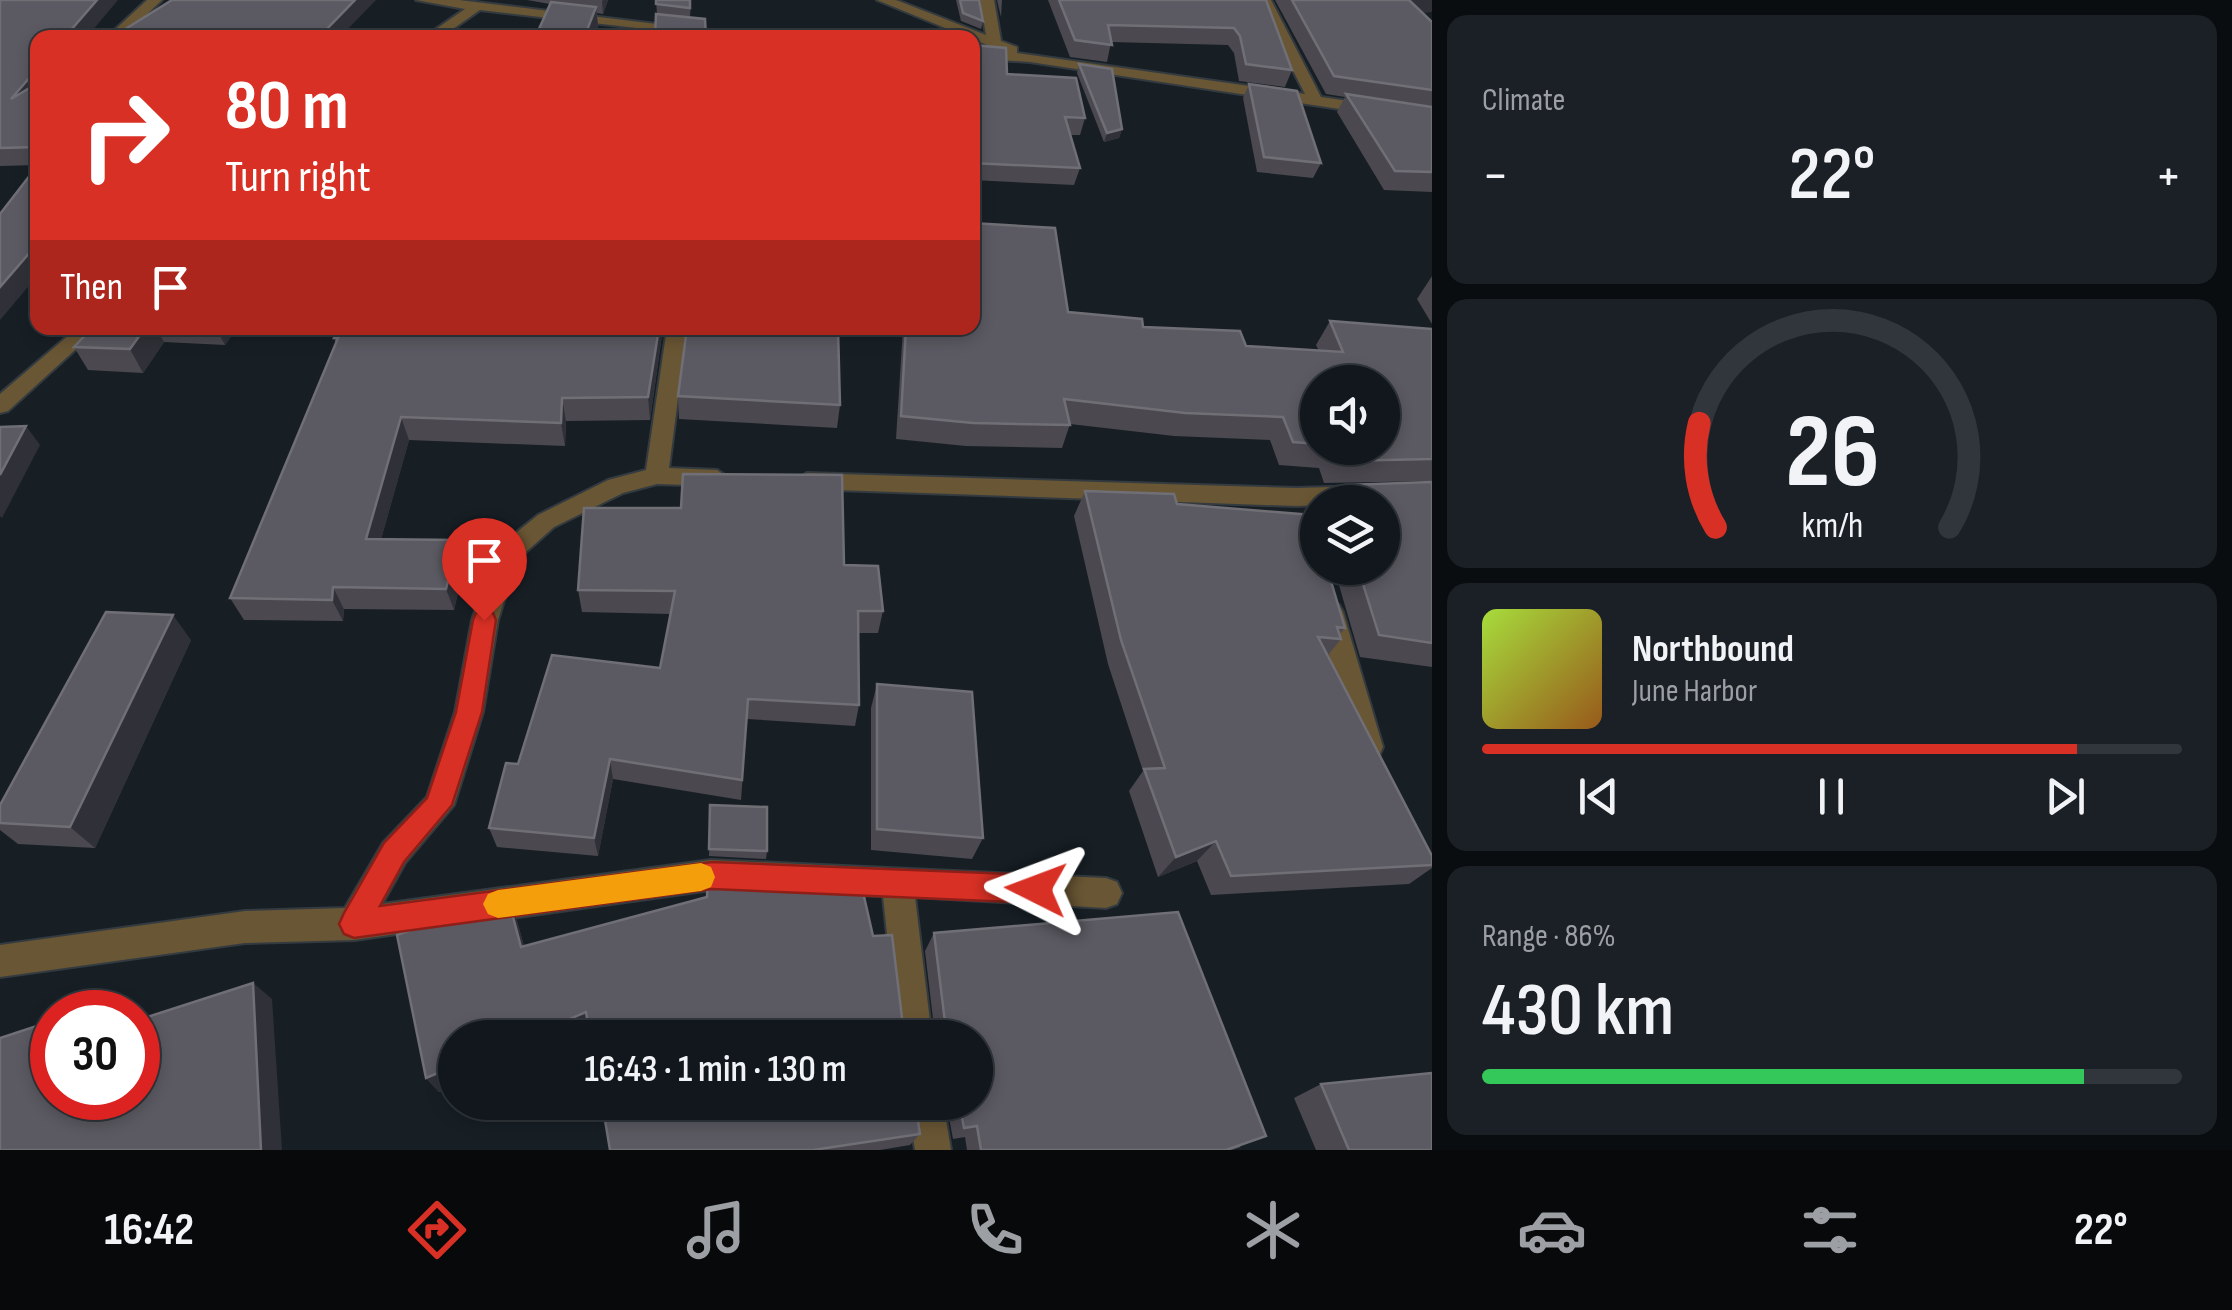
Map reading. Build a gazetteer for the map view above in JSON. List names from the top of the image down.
{
  "page": {
    "tile": [
      "Climate",
      ["Range · 86%", "430 km"]
    ],
    "turn": ["80 m", "Turn right"],
    "heat": ["−", "22°", "+"],
    "then": "Then",
    "song": ["Northbound", "June Harbor"],
    "limit": "30",
    "trip": "16:43 · 1 min · 130 m",
    "tabs": ["16:42", "22°"],
    "gauge": ["26", "km/h"]
  }
}
